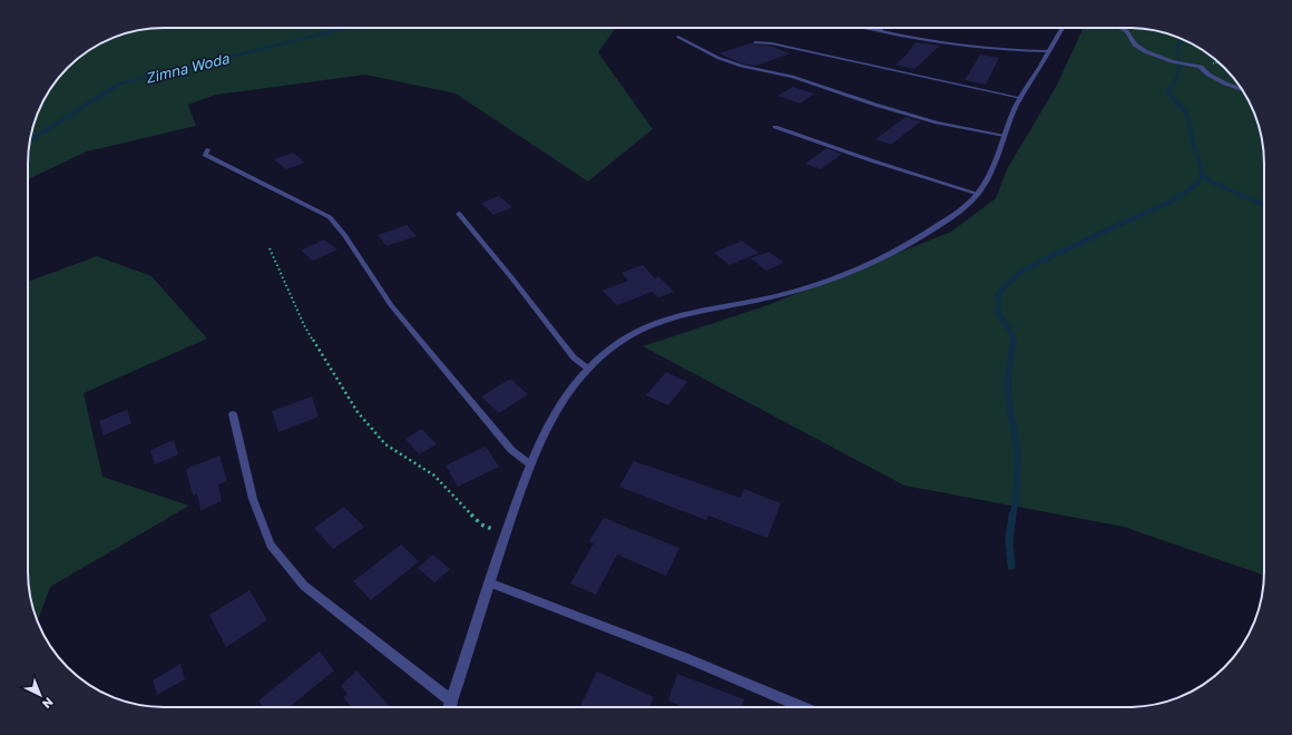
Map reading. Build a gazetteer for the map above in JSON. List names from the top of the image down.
{
  "water": ["Zimna Woda"],
  "north": "bottom right"
}
